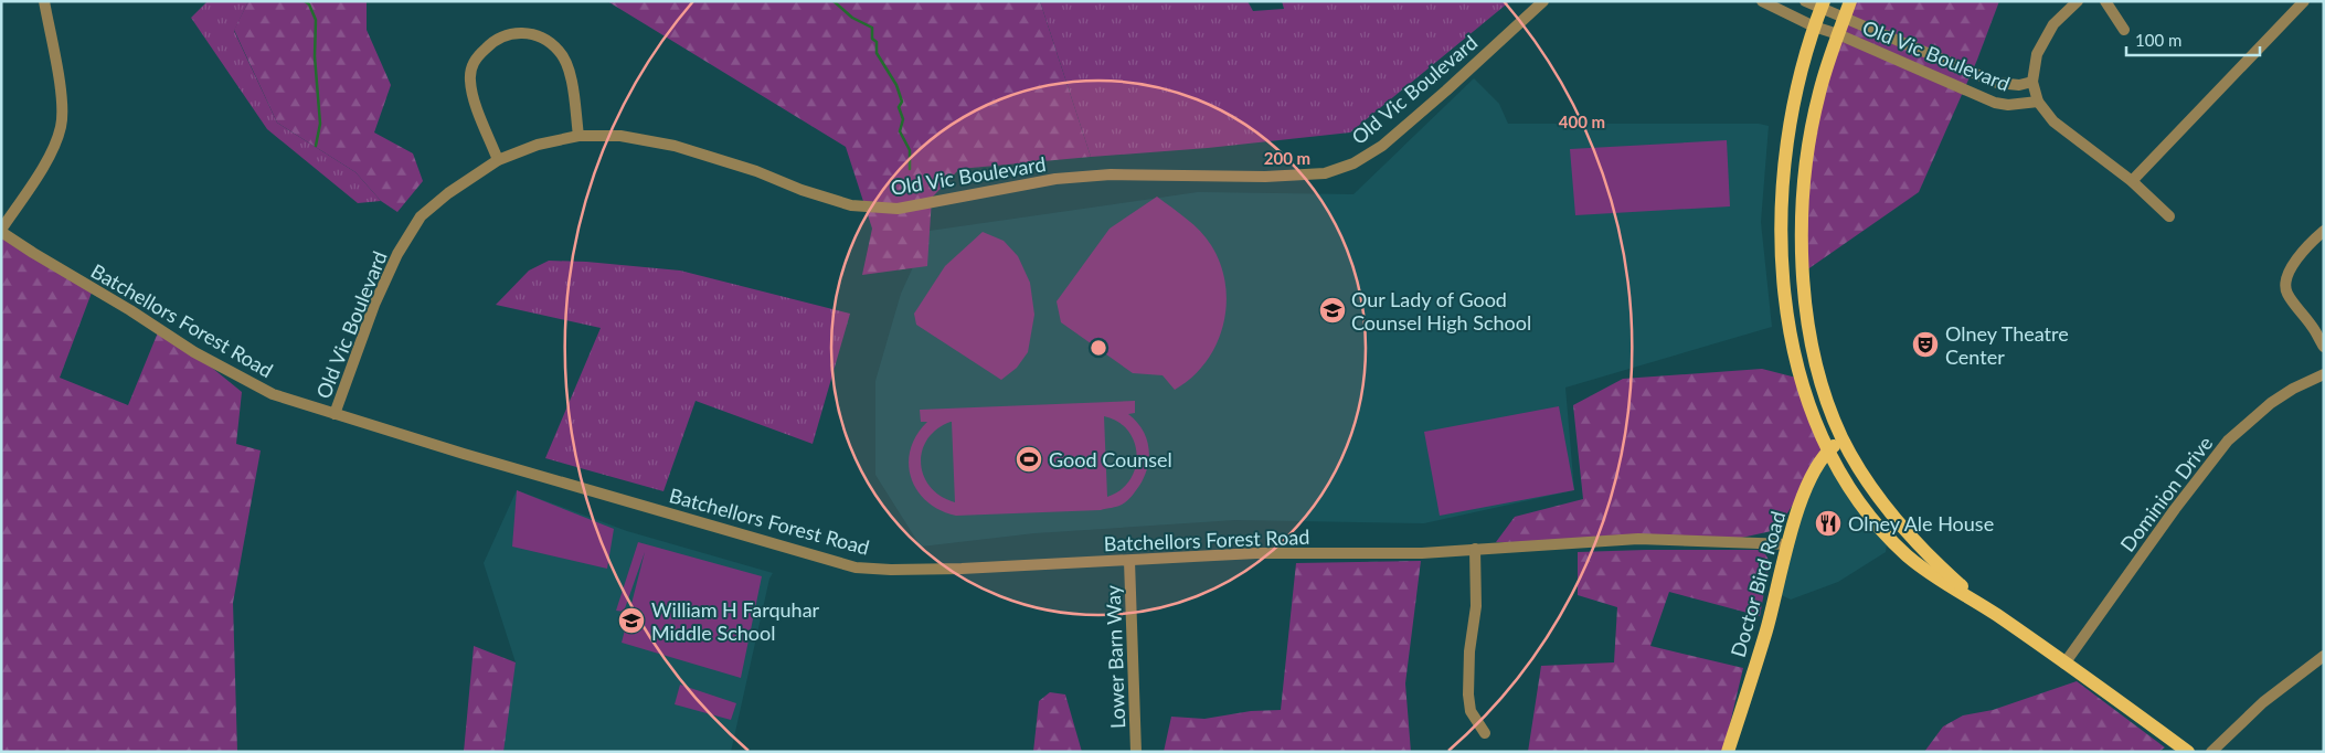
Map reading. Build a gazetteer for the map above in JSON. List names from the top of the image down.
{
  "streets": {
    "main road": ["Doctor Bird Road"],
    "street": [
      "Old Vic Boulevard",
      "Batchellors Forest Road",
      "Dominion Drive",
      "Lower Barn Way"
    ]
  },
  "crossings": [
    ["Old Vic Boulevard", "Batchellors Forest Road"],
    ["Batchellors Forest Road", "Doctor Bird Road"],
    ["Batchellors Forest Road", "Lower Barn Way"]
  ],
  "places": {
    "school or university": ["Our Lady of Good Counsel High School", "William H Farquhar Middle School"],
    "theatre": ["Olney Theatre Center"],
    "sports": ["Good Counsel"],
    "restaurant": ["Olney Ale House"]
  },
  "scale_bar": "100 m",
  "rings": ["400 m", "200 m"]
}
